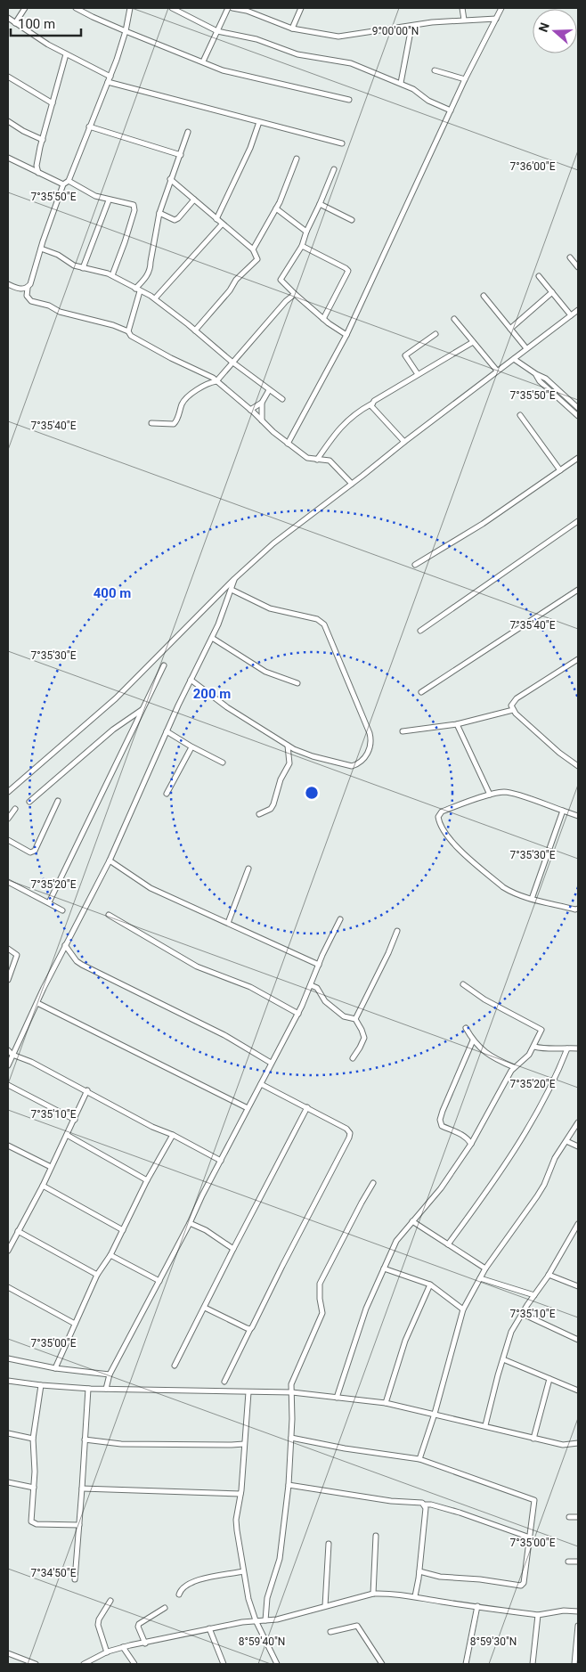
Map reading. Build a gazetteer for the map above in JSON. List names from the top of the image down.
{
  "scale_bar": "100 m",
  "north": "left",
  "coordinates": [
    "9°00'00\"N",
    "7°36'00\"E",
    "7°35'50\"E",
    "7°35'40\"E",
    "7°35'30\"E",
    "7°35'20\"E",
    "7°35'10\"E",
    "7°35'00\"E",
    "7°34'50\"E",
    "8°59'40\"N",
    "8°59'30\"N"
  ],
  "rings": ["400 m", "200 m"]
}
